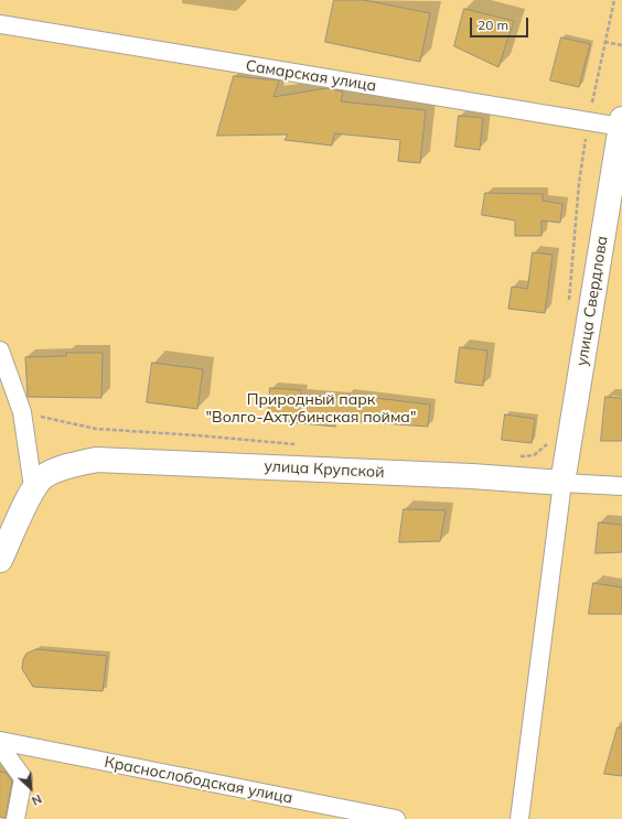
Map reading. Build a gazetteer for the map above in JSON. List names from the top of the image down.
{
  "streets": {
    "street": [
      "Самарская улица",
      "улица Свердлова",
      "улица Крупской",
      "Краснослободская улица"
    ]
  },
  "crossings": [
    ["Самарская улица", "улица Свердлова"],
    ["улица Свердлова", "улица Крупской"]
  ],
  "parks": ["Природный парк \"Волго-Ахтубинская пойма\""],
  "scale_bar": "20 m",
  "north": "bottom right"
}
